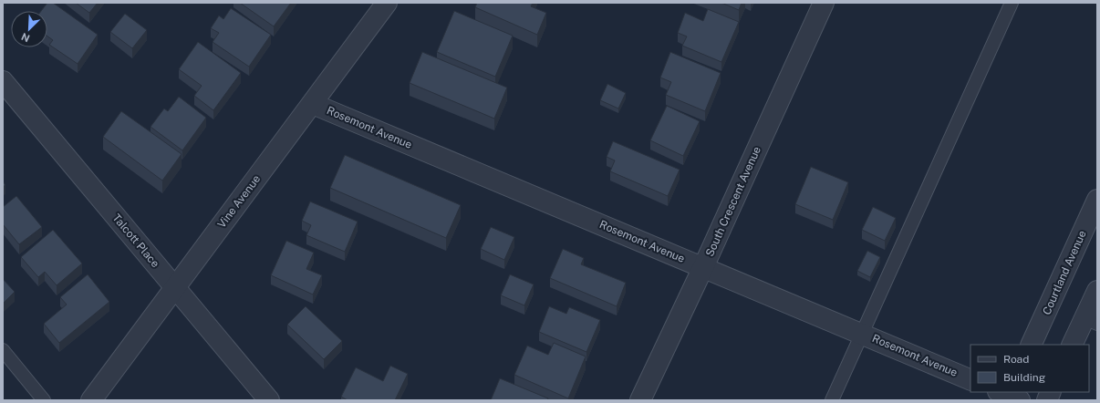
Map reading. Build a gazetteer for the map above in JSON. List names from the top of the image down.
{
  "streets": {
    "street": [
      "Rosemont Avenue",
      "Vine Avenue",
      "South Crescent Avenue",
      "Talcott Place",
      "Courtland Avenue"
    ]
  },
  "crossings": [
    ["Rosemont Avenue", "Vine Avenue"],
    ["Rosemont Avenue", "South Crescent Avenue"],
    ["Vine Avenue", "Talcott Place"]
  ],
  "legend": ["Road", "Building"],
  "north": "bottom left"
}
